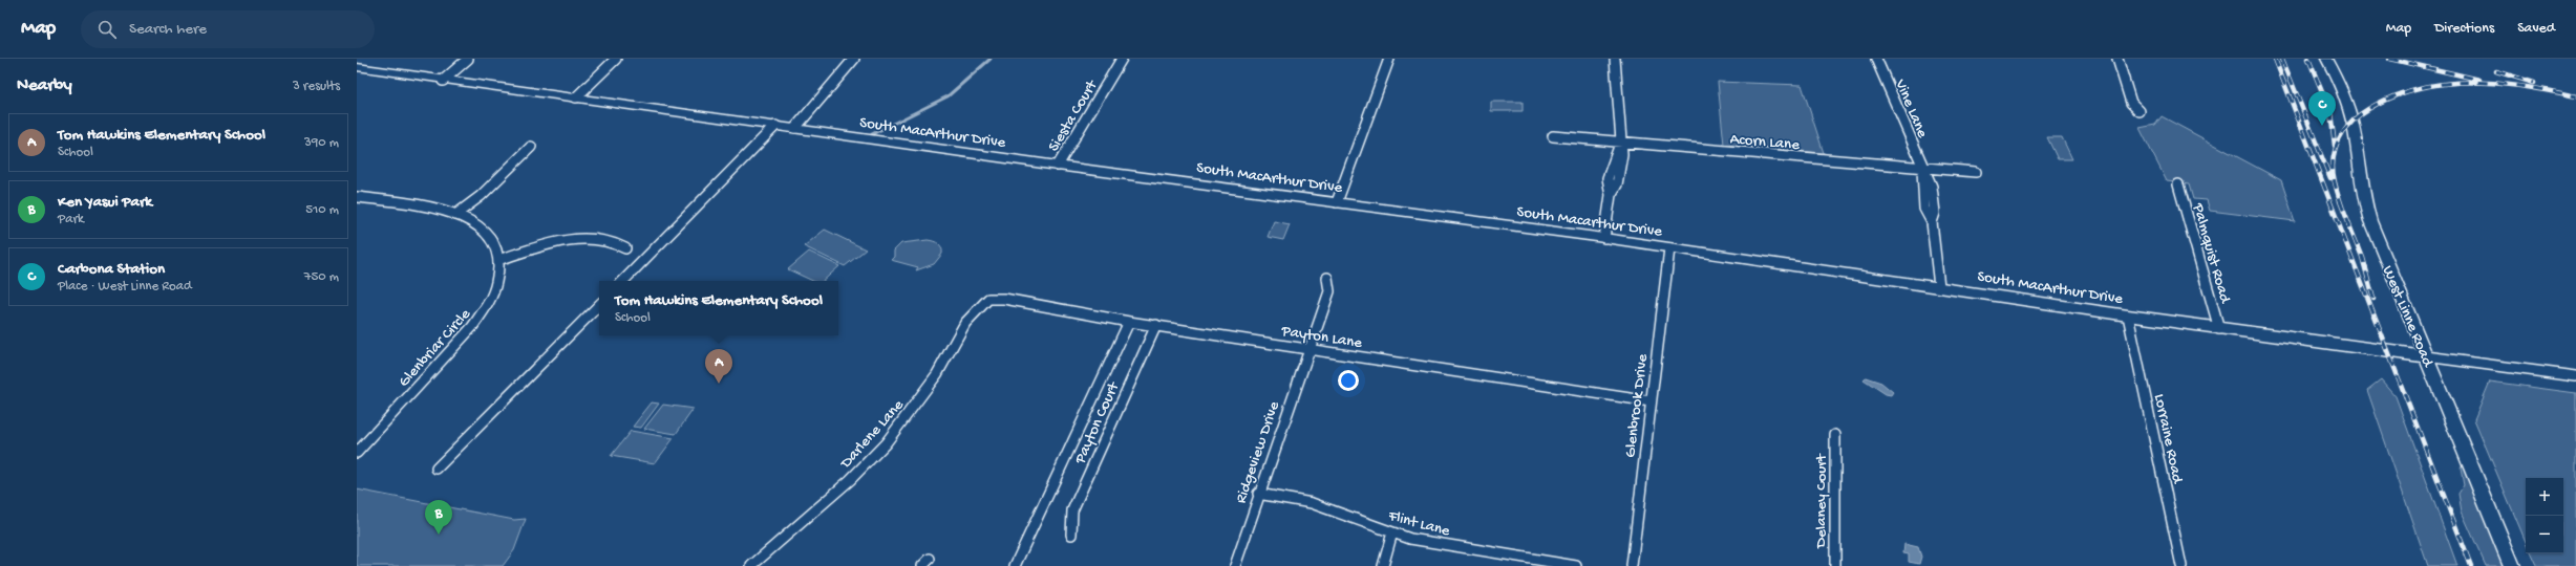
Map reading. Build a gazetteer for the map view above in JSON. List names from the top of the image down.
{
  "streets": {
    "street": [
      "Vine Lane",
      "Siesta Court",
      "South MacArthur Drive",
      "Acorn Lane",
      "South Macarthur Drive",
      "Palmquist Road",
      "West Linne Road",
      "Payton Lane",
      "Glenbriar Circle",
      "Glenbrook Drive",
      "Payton Court",
      "Darlene Lane",
      "Lorraine Road",
      "Ridgeview Drive",
      "Delaney Court",
      "Flint Lane"
    ]
  },
  "crossings": [
    ["Vine Lane", "South MacArthur Drive"],
    ["Vine Lane", "Acorn Lane"],
    ["Siesta Court", "South MacArthur Drive"],
    ["South MacArthur Drive", "South Macarthur Drive"],
    ["South MacArthur Drive", "Palmquist Road"],
    ["South MacArthur Drive", "West Linne Road"],
    ["South MacArthur Drive", "Glenbrook Drive"],
    ["South MacArthur Drive", "Lorraine Road"],
    ["South Macarthur Drive", "Glenbrook Drive"],
    ["Payton Lane", "Glenbrook Drive"],
    ["Payton Lane", "Payton Court"],
    ["Payton Lane", "Darlene Lane"],
    ["Payton Lane", "Ridgeview Drive"],
    ["Ridgeview Drive", "Flint Lane"]
  ],
  "page": {
    "header": "Map",
    "search": "Search here",
    "nav": ["Map", "Directions", "Saved"],
    "heading": ["Nearby", "3 results"],
    "pins": ["C", "A", "B"],
    "list": [
      {
        "mark": "A",
        "name": "Tom Hawkins Elementary School",
        "note": "School",
        "value": "390 m"
      },
      {
        "mark": "B",
        "name": "Ken Yasui Park",
        "note": "Park",
        "value": "510 m"
      },
      {
        "mark": "C",
        "name": "Carbona Station",
        "note": "Place · West Linne Road",
        "value": "750 m"
      }
    ],
    "popup": ["Tom Hawkins Elementary School", "School"],
    "map_buttons": ["+", "−"]
  }
}
